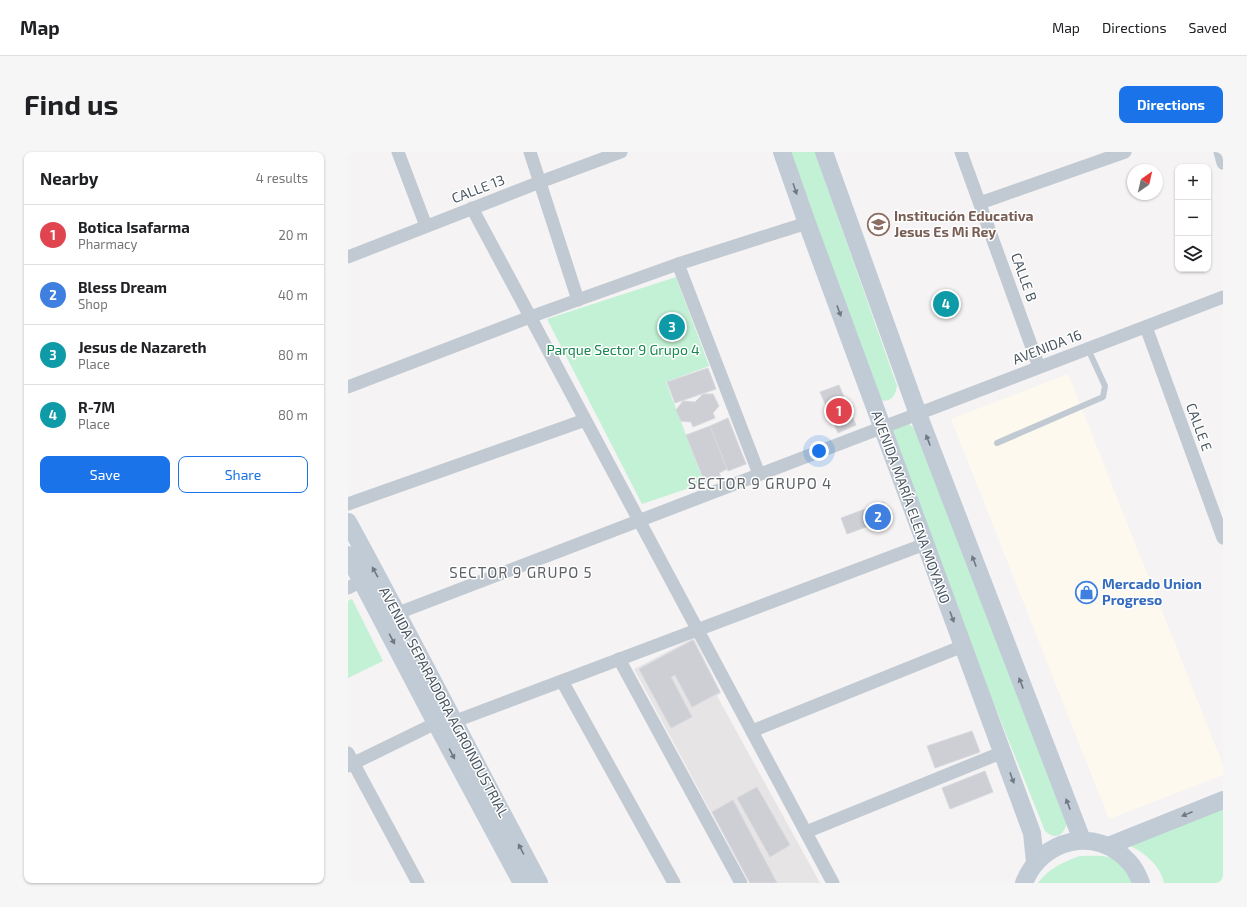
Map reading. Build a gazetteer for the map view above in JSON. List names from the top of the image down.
{
  "streets": {
    "street": [
      "CALLE 13",
      "CALLE B",
      "AVENIDA 16",
      "CALLE E",
      "AVENIDA MARÍA ELENA MOYANO",
      "AVENIDA SEPARADORA AGROINDUSTRIAL"
    ]
  },
  "crossings": [
    ["CALLE B", "AVENIDA 16"],
    ["AVENIDA 16", "CALLE E"],
    ["AVENIDA 16", "AVENIDA MARÍA ELENA MOYANO"],
    ["AVENIDA 16", "AVENIDA SEPARADORA AGROINDUSTRIAL"]
  ],
  "districts": ["SECTOR 9 GRUPO 4", "SECTOR 9 GRUPO 5"],
  "parks": ["Parque Sector 9 Grupo 4"],
  "places": {
    "school or university": ["Institución Educativa Jesus Es Mi Rey"],
    "shop": ["Mercado Union Progreso"]
  },
  "north": "top right",
  "page": {
    "header": "Map",
    "nav": ["Map", "Directions", "Saved"],
    "buttons": [
      "Directions",
      ["Save", "Share"]
    ],
    "title": "Find us",
    "heading": ["Nearby", "4 results"],
    "map_buttons": ["+", "−"],
    "list": [
      {
        "mark": "1",
        "name": "Botica Isafarma",
        "note": "Pharmacy",
        "value": "20 m"
      },
      {
        "mark": "2",
        "name": "Bless Dream",
        "note": "Shop",
        "value": "40 m"
      },
      {
        "mark": "3",
        "name": "Jesus de Nazareth",
        "note": "Place",
        "value": "80 m"
      },
      {
        "mark": "4",
        "name": "R-7M",
        "note": "Place",
        "value": "80 m"
      }
    ],
    "pins": [
      "4",
      "3",
      "1",
      "2"
    ]
  }
}
